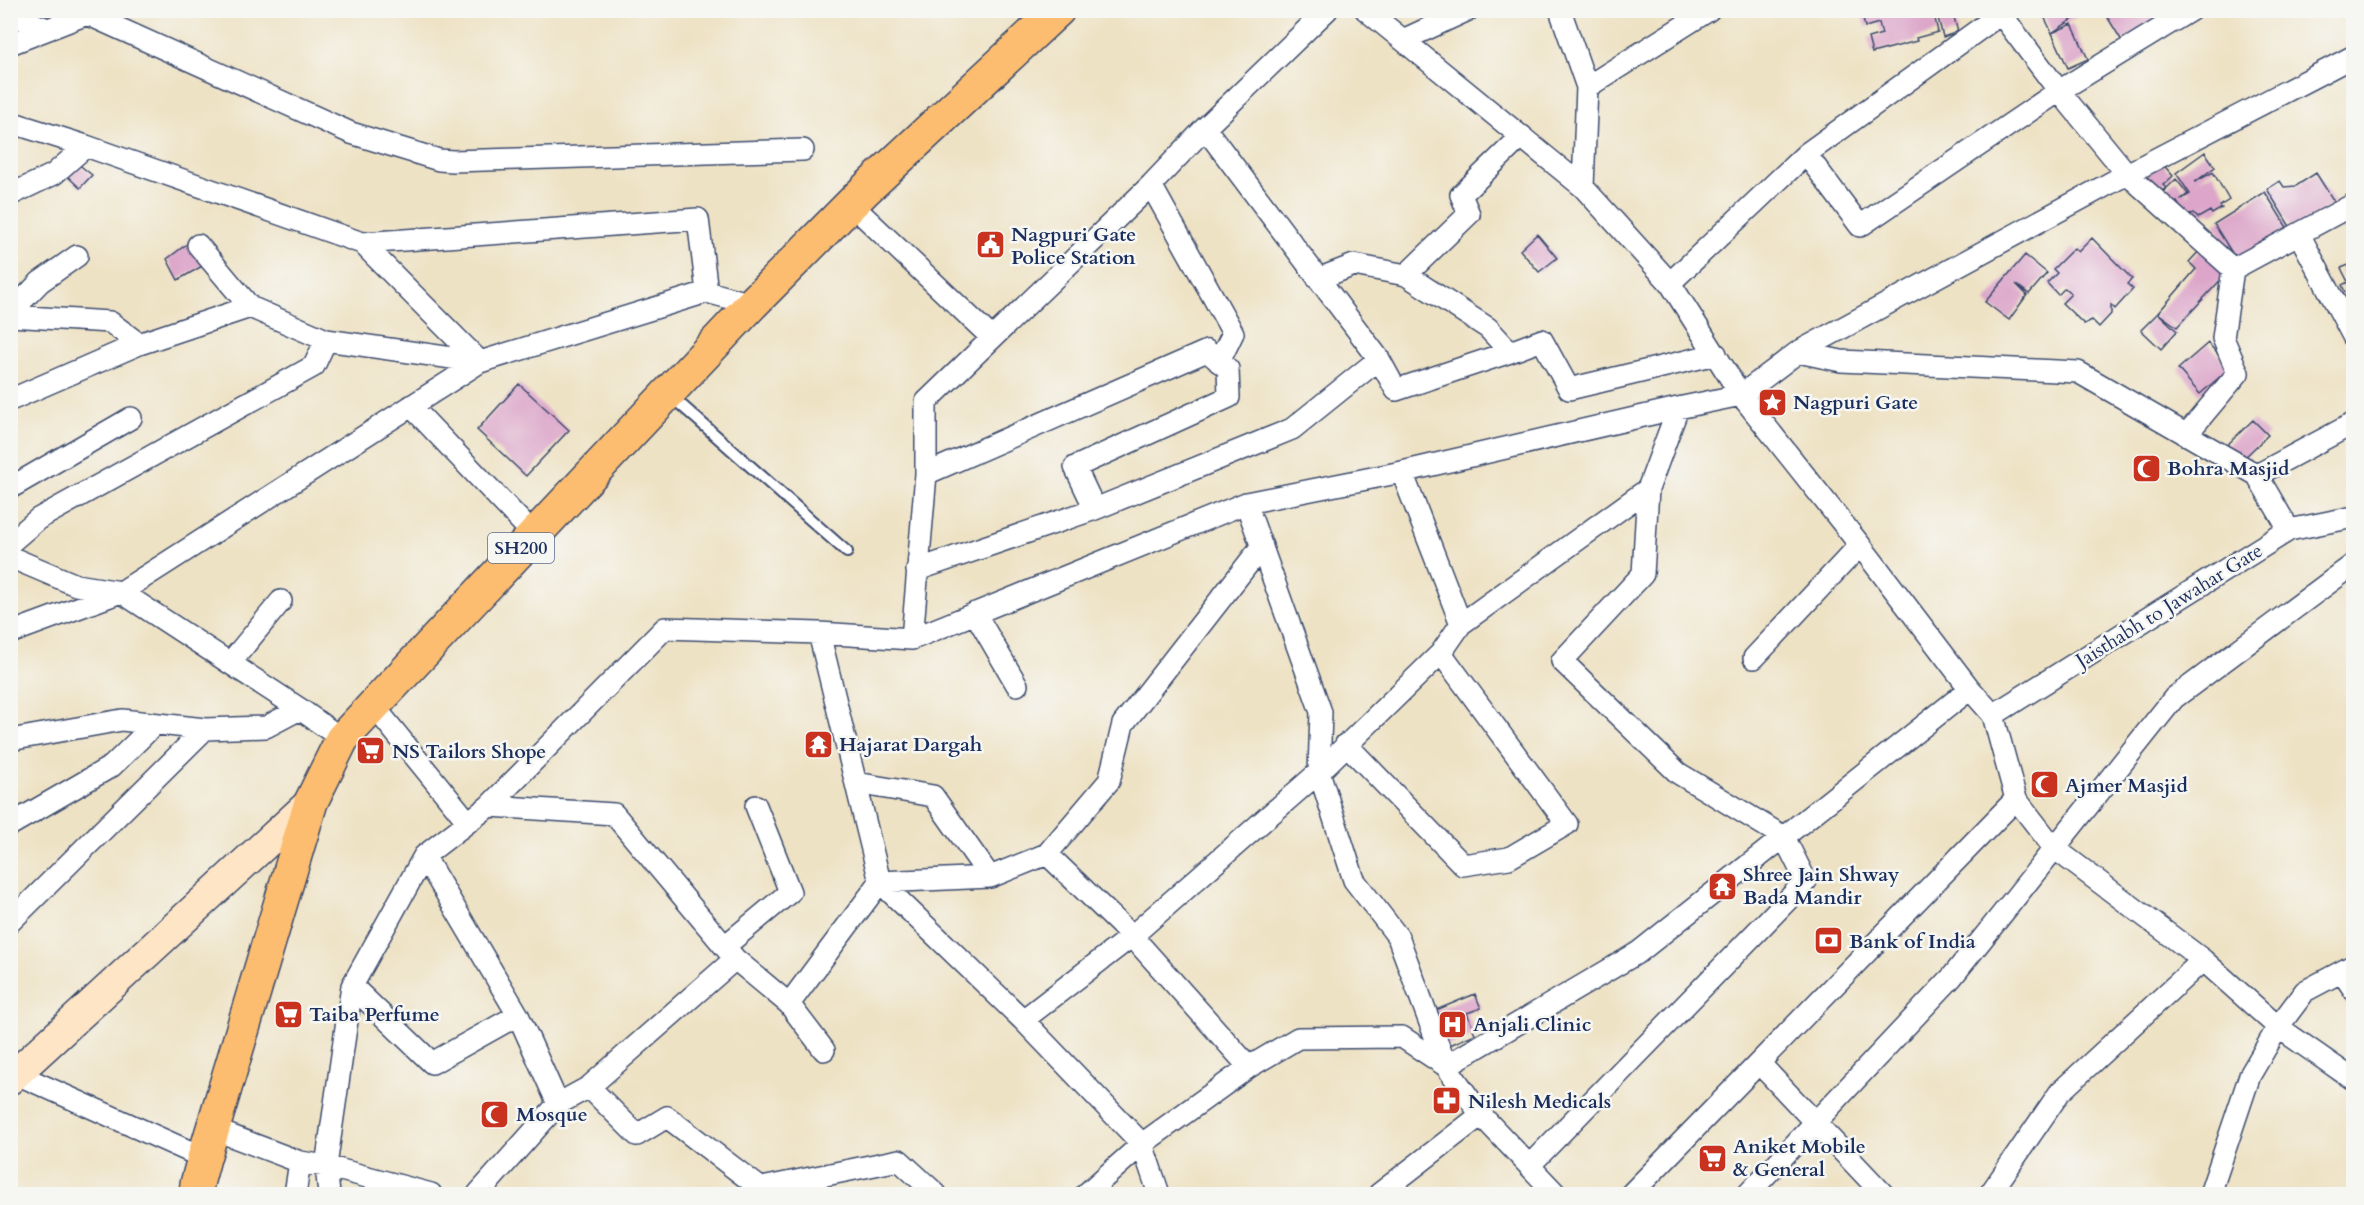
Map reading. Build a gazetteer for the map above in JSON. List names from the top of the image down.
{
  "streets": {
    "main road": ["SH200"],
    "street": ["Jaisthabh to Jawahar Gate"]
  },
  "places": {
    "public building": ["Nagpuri Gate Police Station"],
    "place": ["Nagpuri Gate"],
    "mosque": ["Bohra Masjid", "Ajmer Masjid", "Mosque"],
    "temple": ["Hajarat Dargah", "Shree Jain Shway Bada Mandir"],
    "supermarket": ["NS Tailors Shope", "Taiba Perfume", "Aniket Mobile & General"],
    "bank": ["Bank of India"],
    "hospital": ["Anjali Clinic"],
    "pharmacy": ["Nilesh Medicals"]
  }
}
